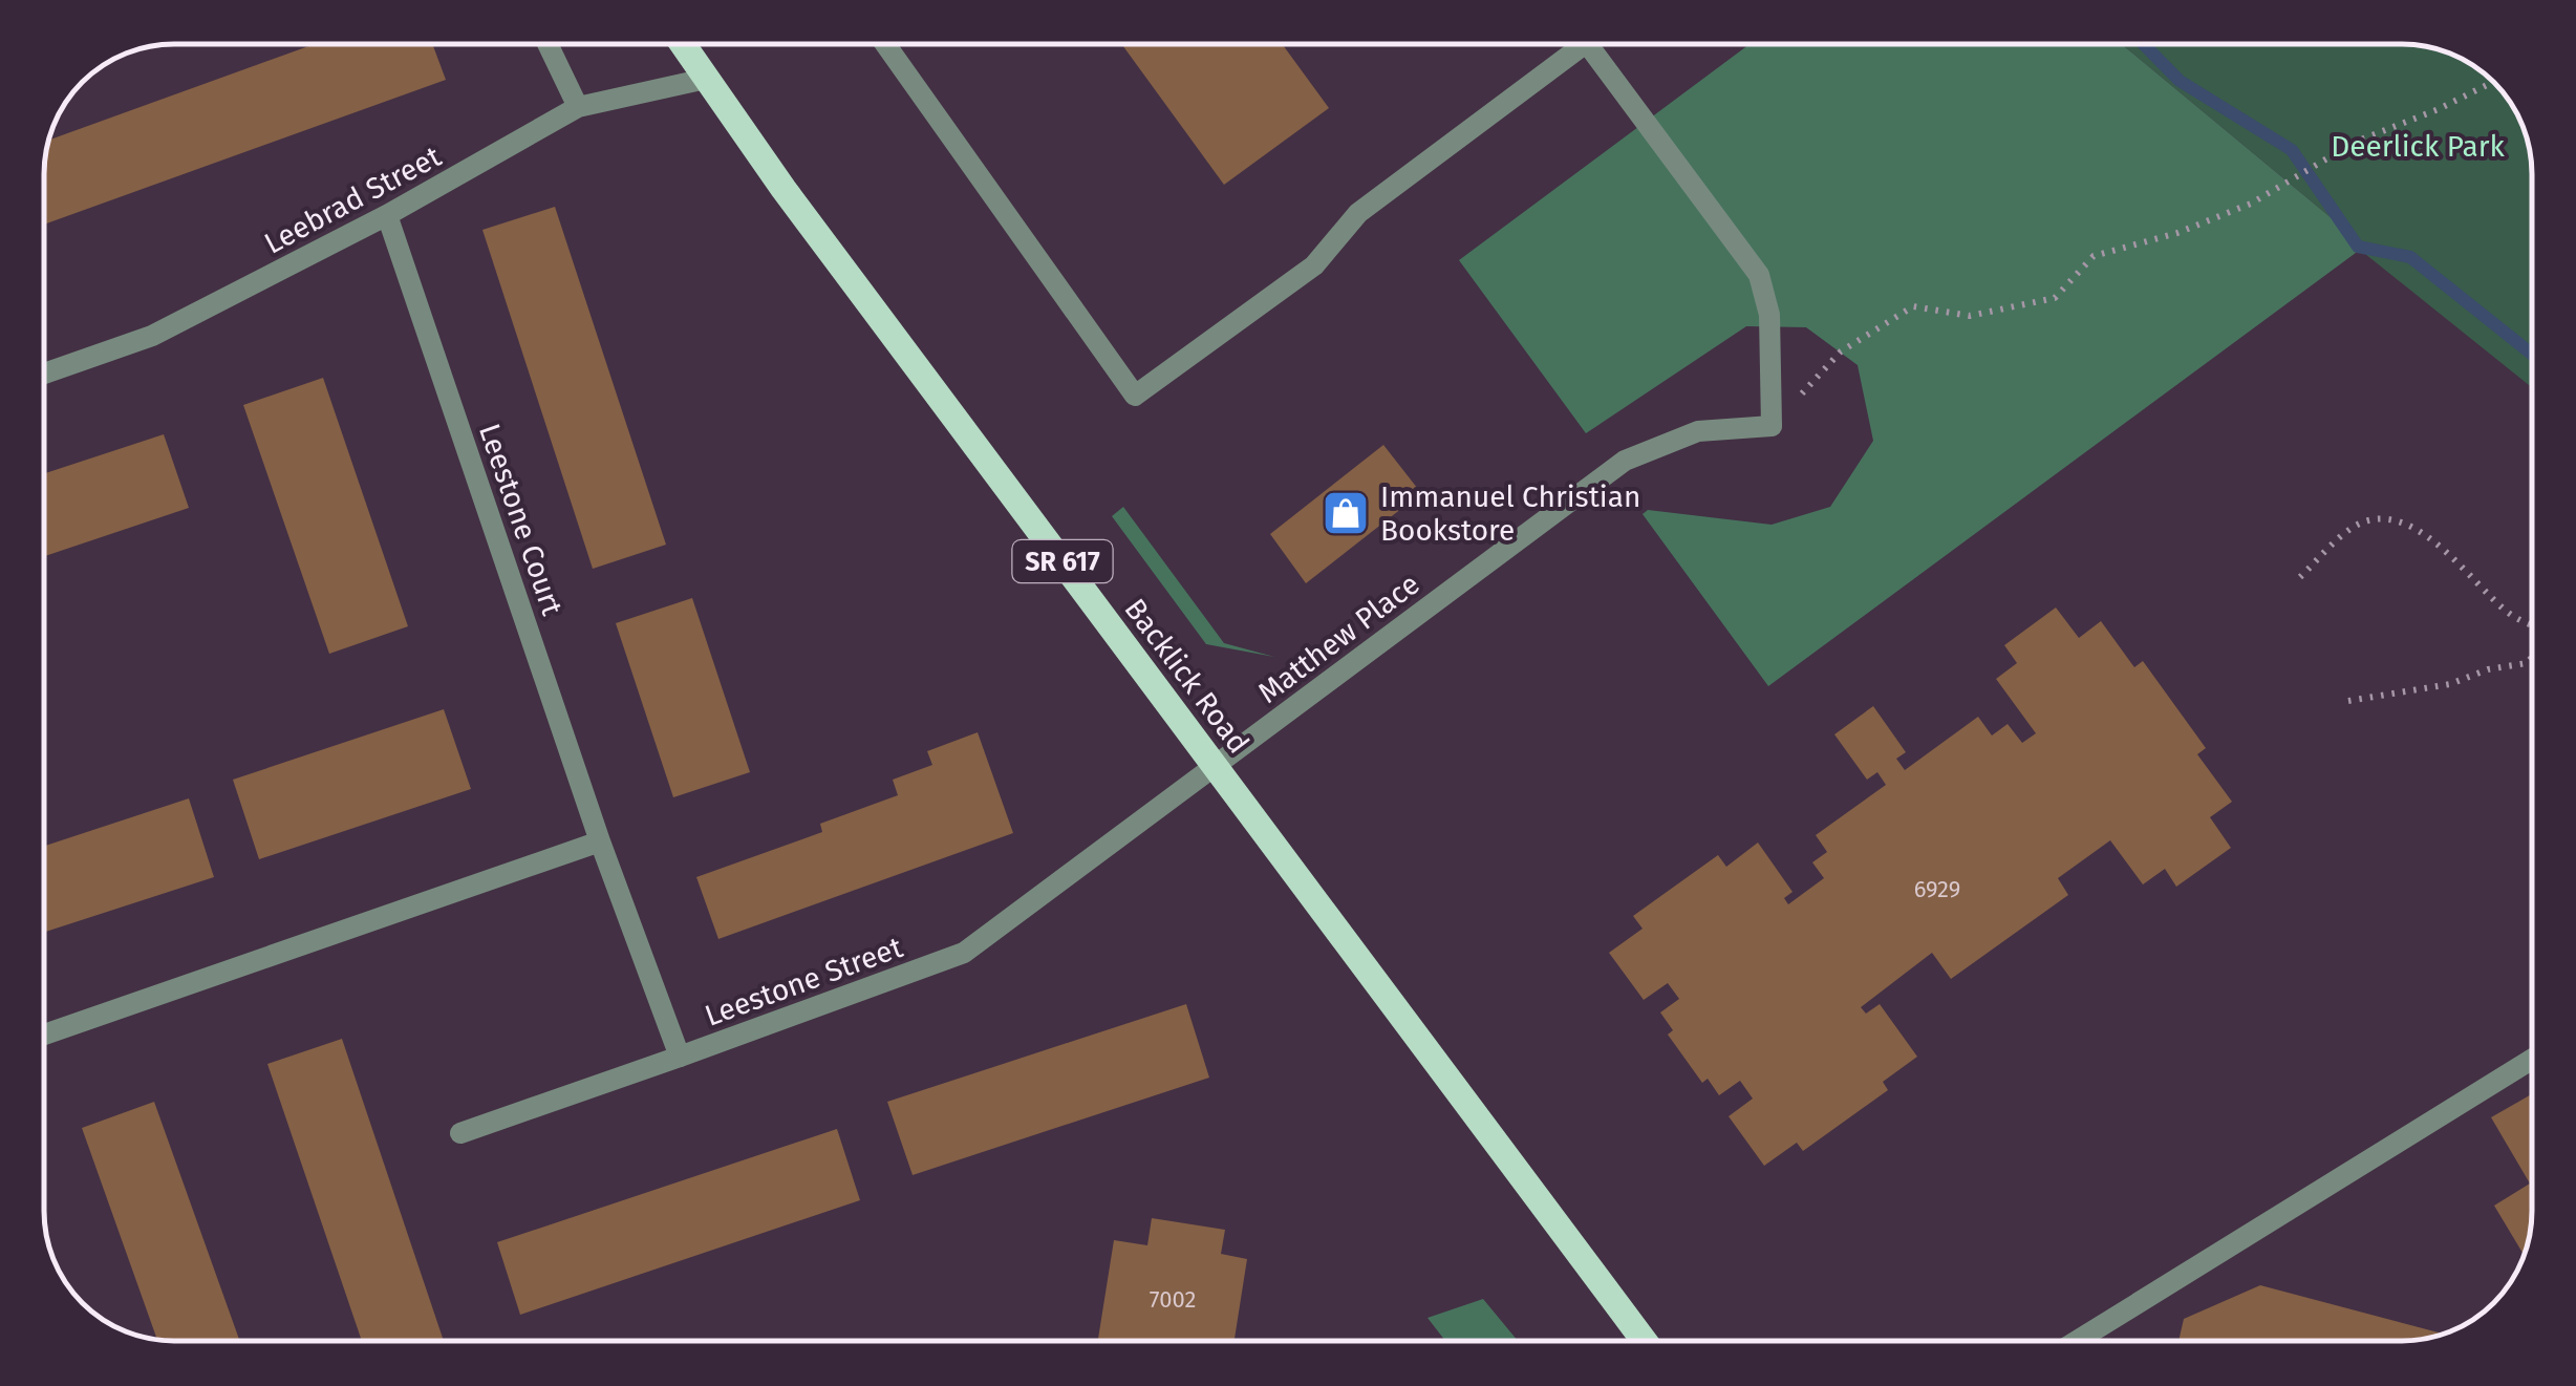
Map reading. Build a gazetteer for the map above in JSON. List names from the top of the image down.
{
  "streets": {
    "main road": ["SR 617", "Backlick Road"],
    "street": [
      "Leebrad Street",
      "Leestone Court",
      "Matthew Place",
      "Leestone Street"
    ]
  },
  "crossings": [
    ["Leebrad Street", "Leestone Court"],
    ["Leebrad Street", "Backlick Road"],
    ["Leestone Court", "Leestone Street"],
    ["Matthew Place", "Backlick Road"],
    ["Matthew Place", "Leestone Street"],
    ["Backlick Road", "Leestone Street"]
  ],
  "parks": ["Deerlick Park"],
  "places": {
    "shop": ["Immanuel Christian Bookstore"]
  },
  "house_numbers": ["6929", "7002"]
}
